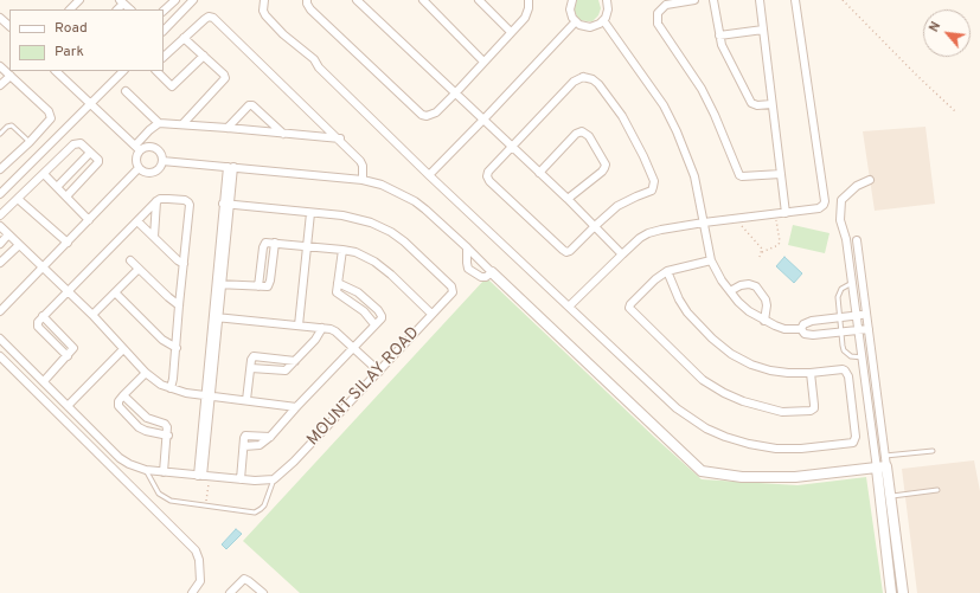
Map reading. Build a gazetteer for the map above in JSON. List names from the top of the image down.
{
  "streets": {
    "street": ["MOUNT SILAY ROAD"]
  },
  "legend": ["Road", "Park"],
  "north": "top left"
}
